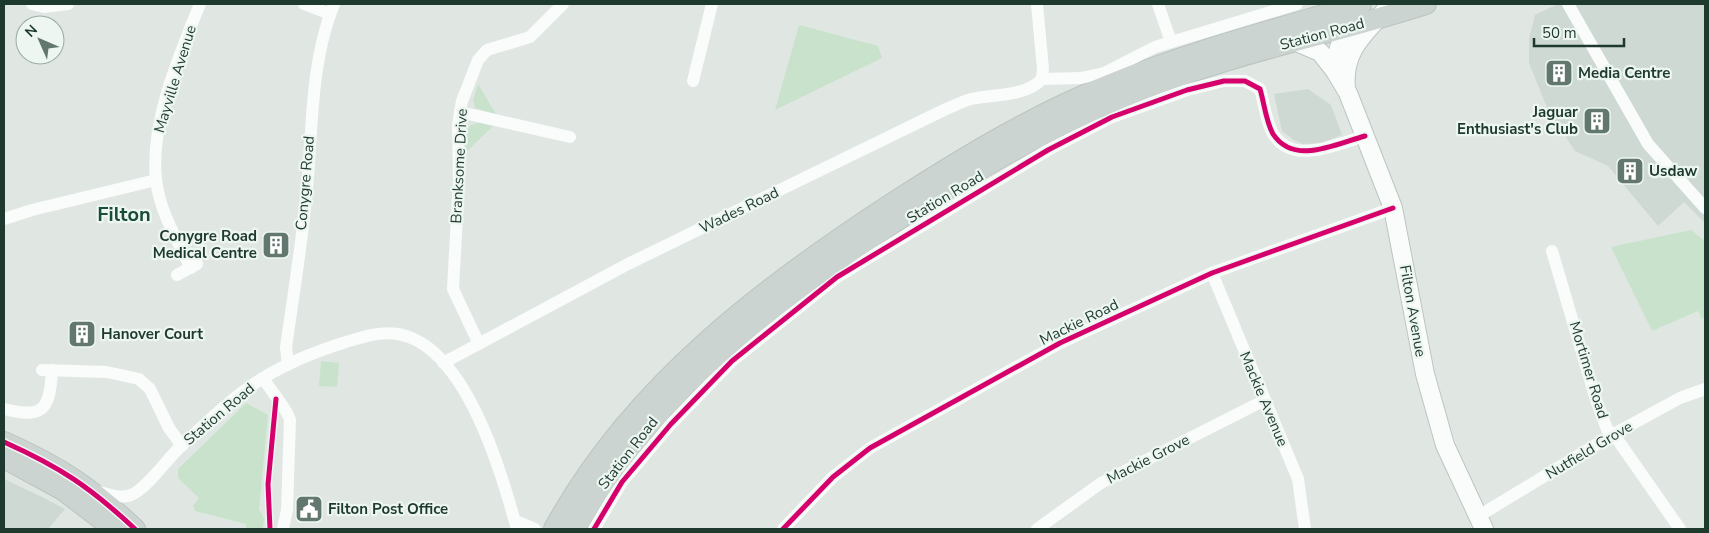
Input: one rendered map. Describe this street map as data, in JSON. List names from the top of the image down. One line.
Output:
{"streets":{"main road":["Station Road"],"street":["Mayville Avenue","Branksome Drive","Conygre Road","Wades Road","Filton Avenue","Mackie Road","Mortimer Road","Mackie Avenue","Nutfield Grove","Mackie Grove"]},"crossings":[["Station Road","Conygre Road"],["Station Road","Wades Road"],["Station Road","Filton Avenue"],["Branksome Drive","Wades Road"],["Filton Avenue","Mackie Road"],["Filton Avenue","Nutfield Grove"],["Mackie Road","Mackie Avenue"],["Mortimer Road","Nutfield Grove"],["Mackie Avenue","Mackie Grove"]],"districts":["Filton"],"places":{"building":["Media Centre","Jaguar Enthusiast's Club","Usdaw","Conygre Road Medical Centre","Hanover Court"],"public building":["Filton Post Office"]},"scale_bar":"50 m","north":"top left"}
